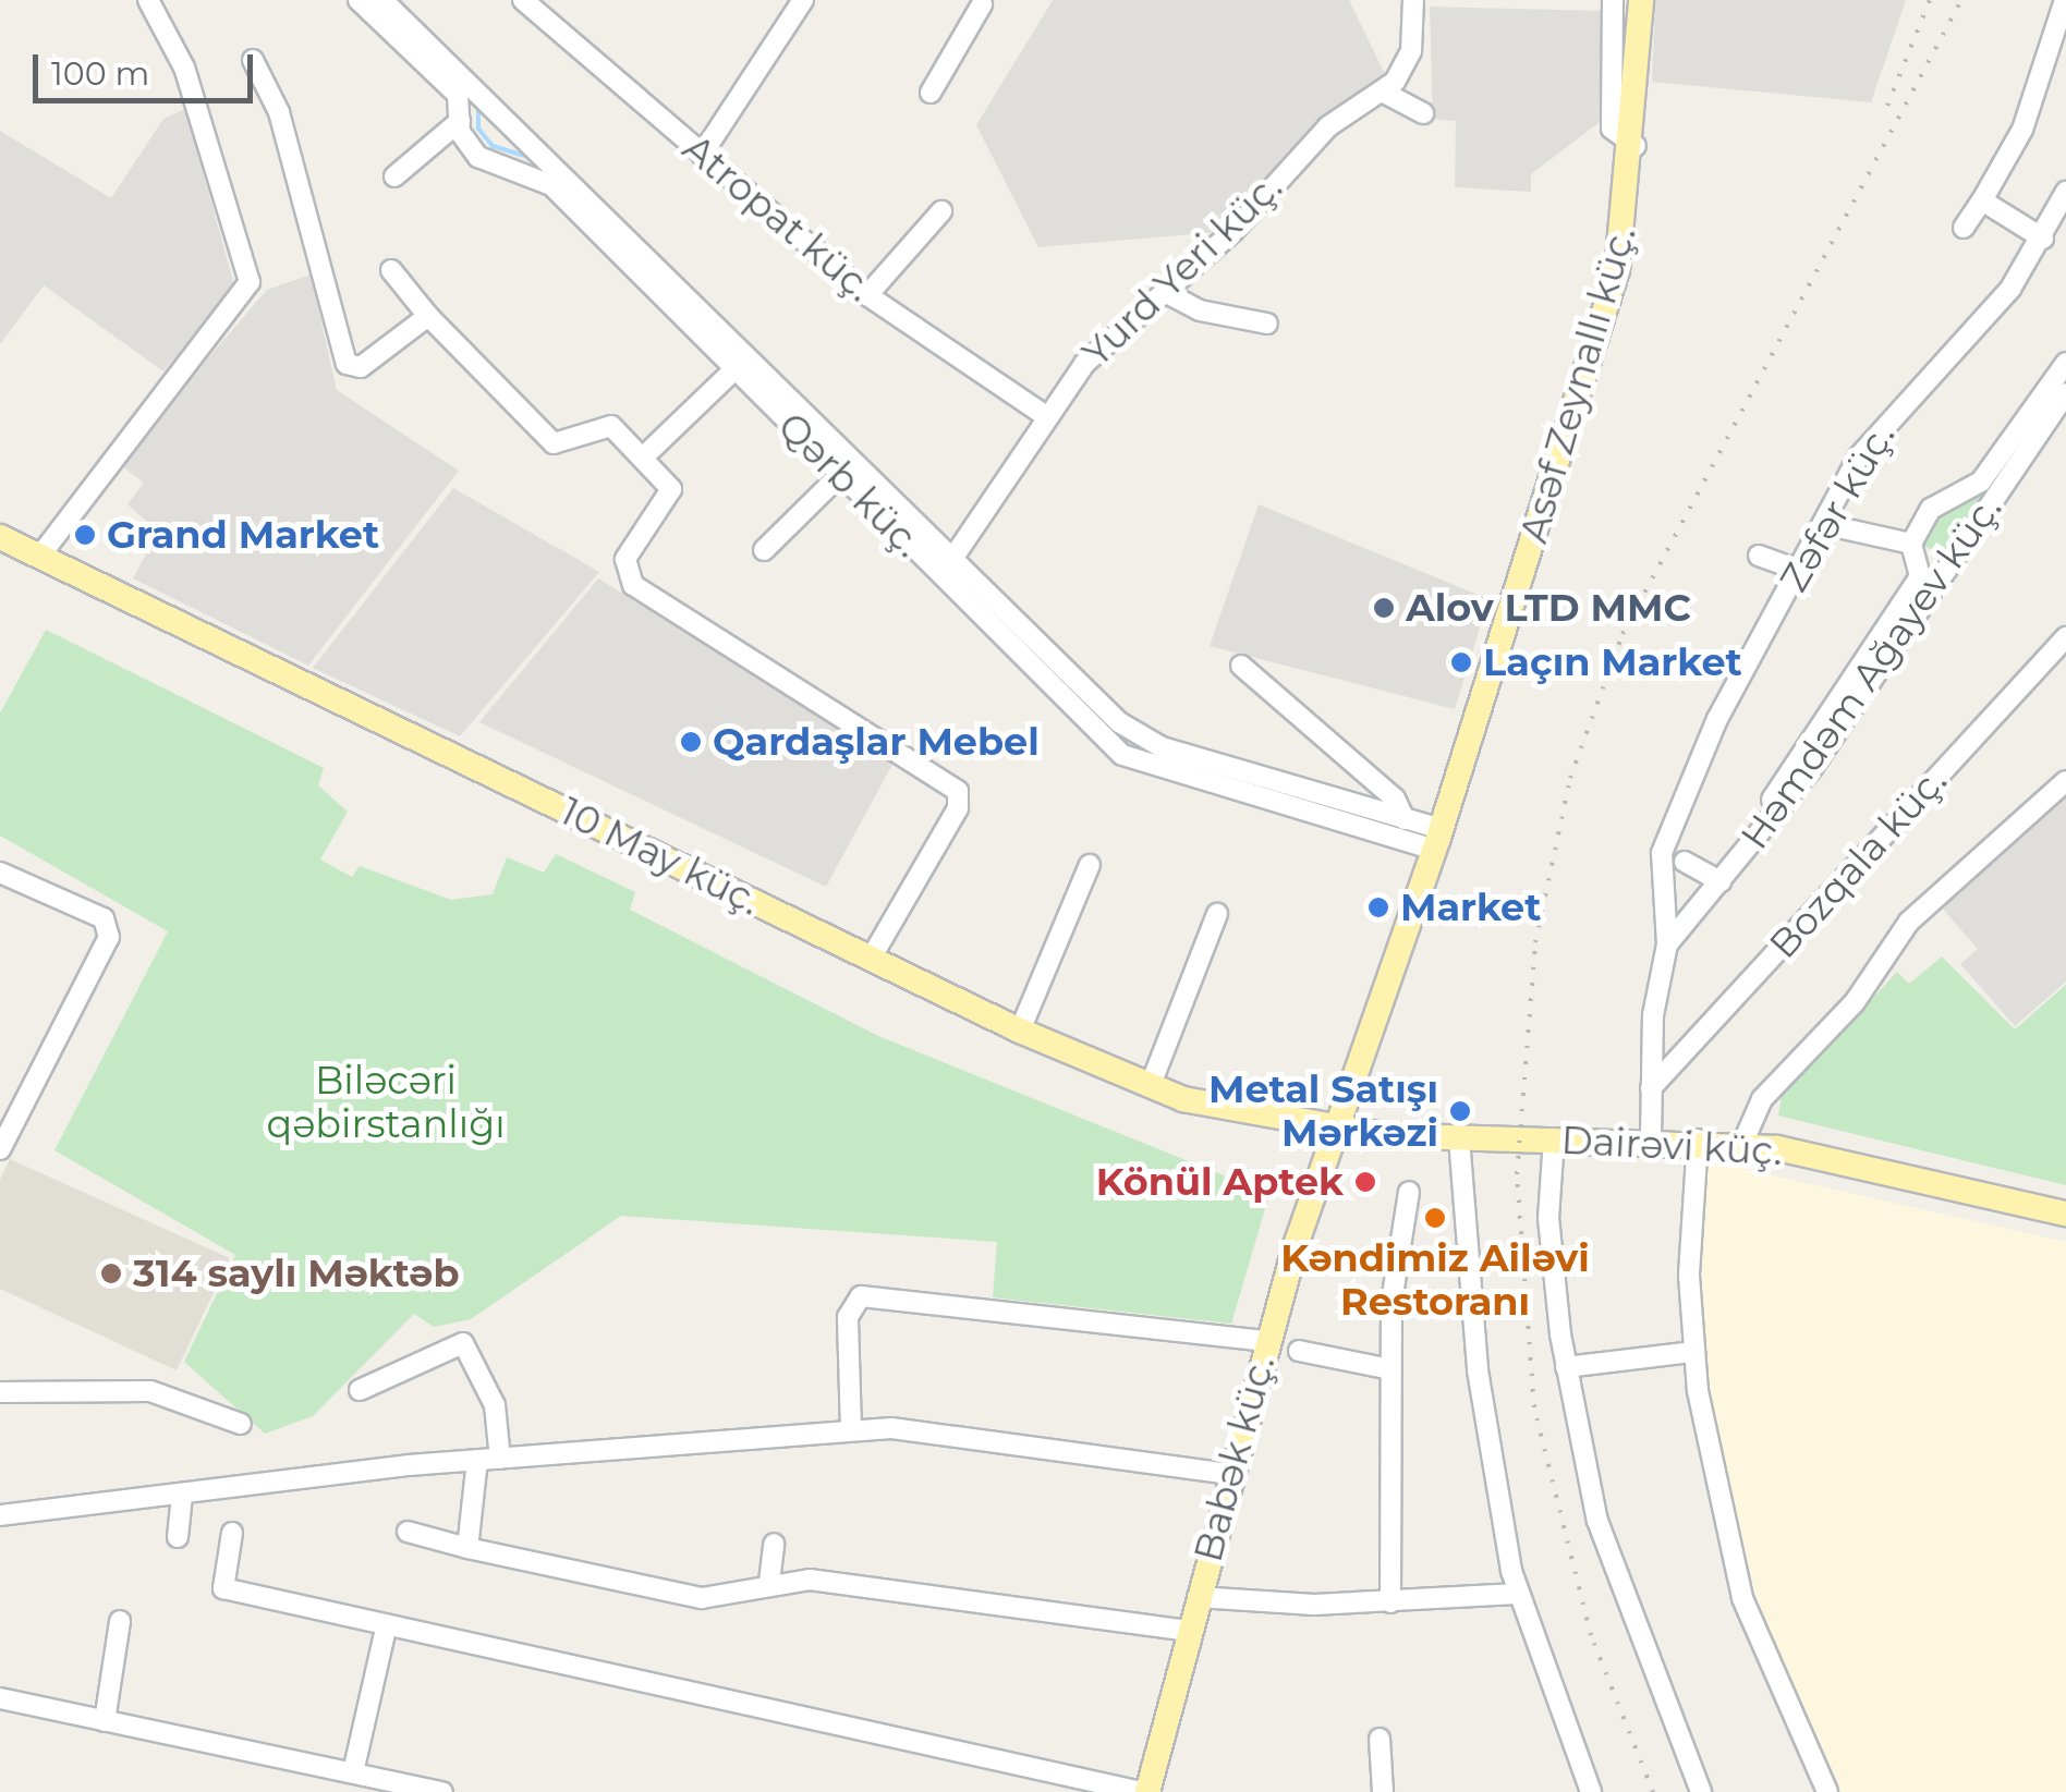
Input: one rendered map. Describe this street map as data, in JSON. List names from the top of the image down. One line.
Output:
{"streets":{"main road":["Asəf Zeynallı küç.","10 May küç.","Dairəvi küç.","Babək küç."],"street":["Atropat küç.","Yurd Yeri küç.","Qərb küç.","Zəfər küç.","Həmdəm Ağayev küç.","Bozqala küç."]},"crossings":[["Atropat küç.","Yurd Yeri küç."],["Yurd Yeri küç.","Qərb küç."],["Asəf Zeynallı küç.","Qərb küç."],["Asəf Zeynallı küç.","10 May küç."],["Asəf Zeynallı küç.","Dairəvi küç."],["Asəf Zeynallı küç.","Babək küç."],["Zəfər küç.","Həmdəm Ağayev küç."],["10 May küç.","Dairəvi küç."],["10 May küç.","Babək küç."],["Dairəvi küç.","Babək küç."]],"parks":["Biləcəri qəbirstanlığı"],"places":["Grand Market","Alov LTD MMC","Laçın Market","Qardaşlar Mebel","Market","Metal Satışı Mərkəzi","Könül Aptek","Kəndimiz Ailəvi Restoranı","314 saylı Məktəb"],"scale_bar":"100 m"}
